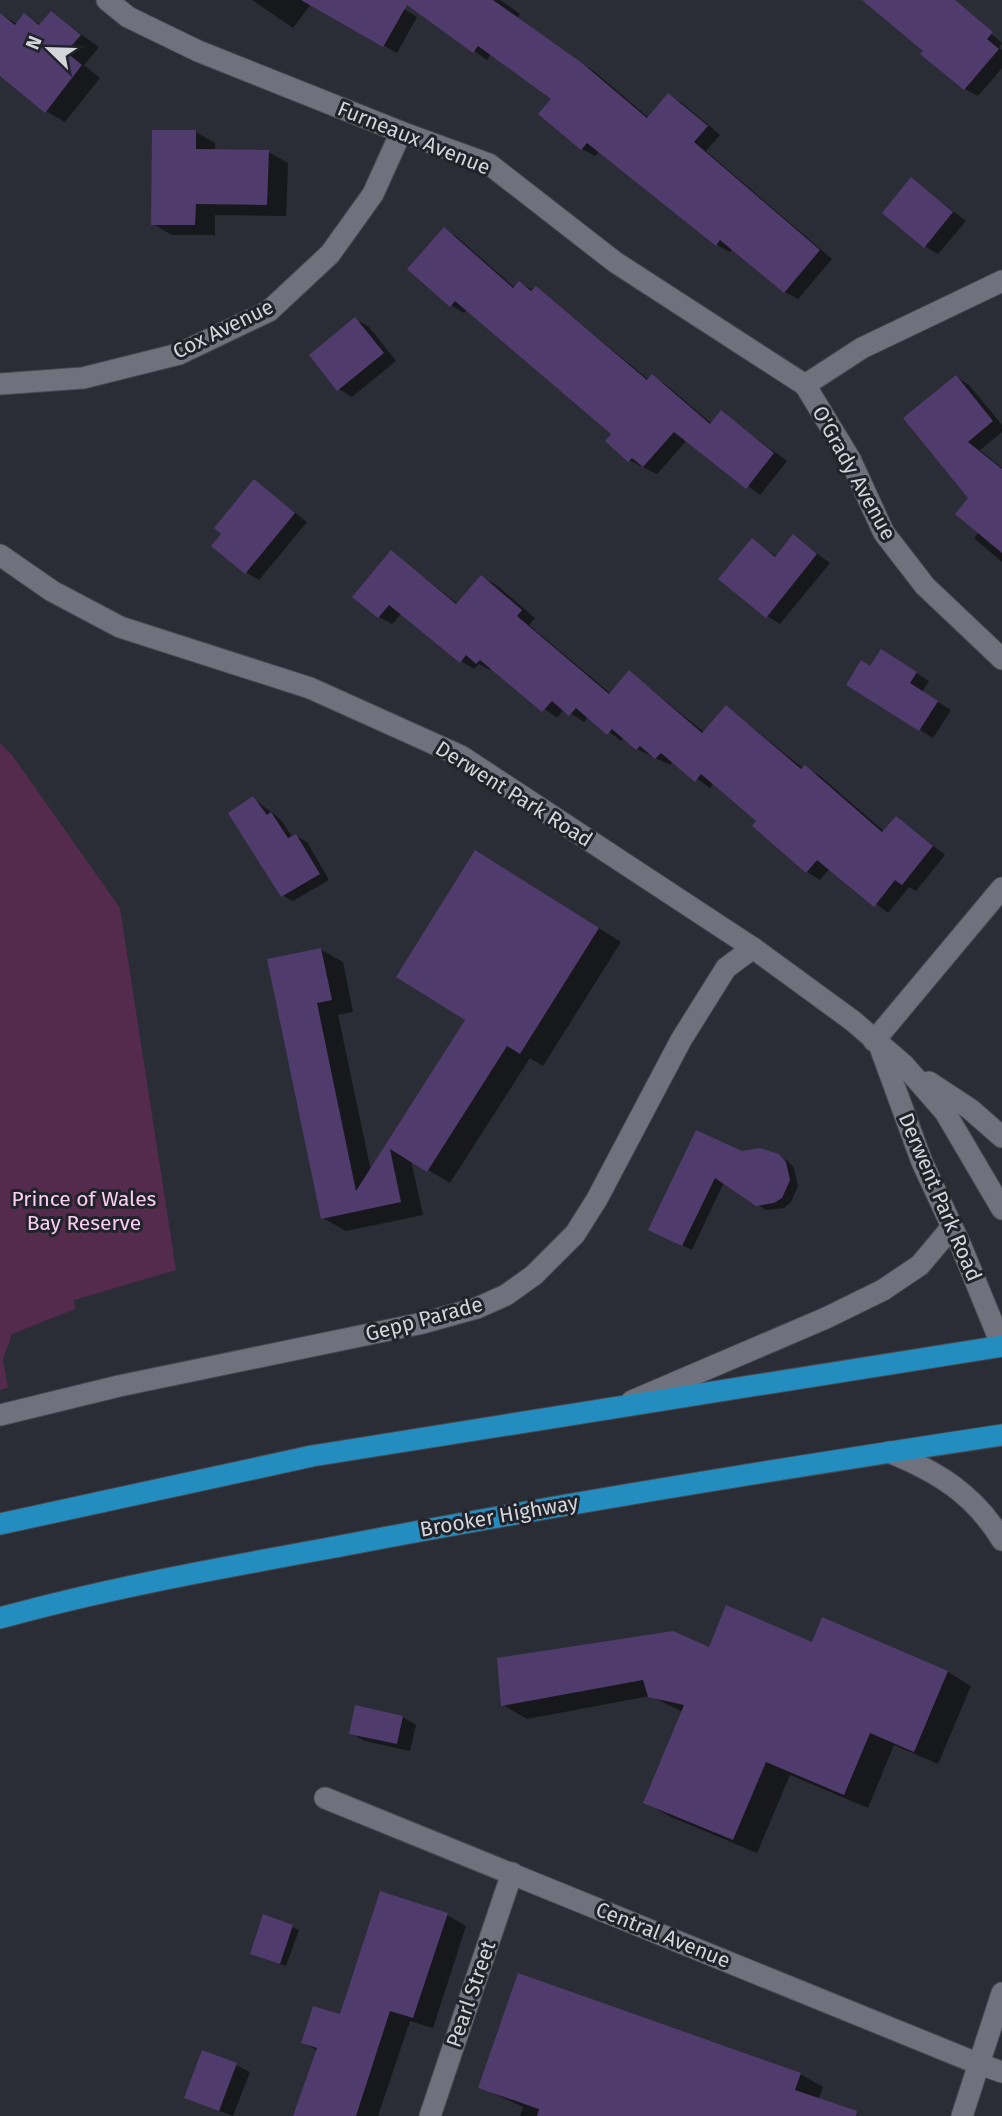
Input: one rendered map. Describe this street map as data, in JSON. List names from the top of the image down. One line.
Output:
{"streets":{"highway":["Brooker Highway"],"street":["Furneaux Avenue","Cox Avenue","O'Grady Avenue","Derwent Park Road","Gepp Parade","Central Avenue","Pearl Street"]},"crossings":[["Furneaux Avenue","Cox Avenue"],["Furneaux Avenue","O'Grady Avenue"],["Derwent Park Road","Gepp Parade"],["Central Avenue","Pearl Street"]],"parks":["Prince of Wales Bay Reserve"],"north":"top left"}
